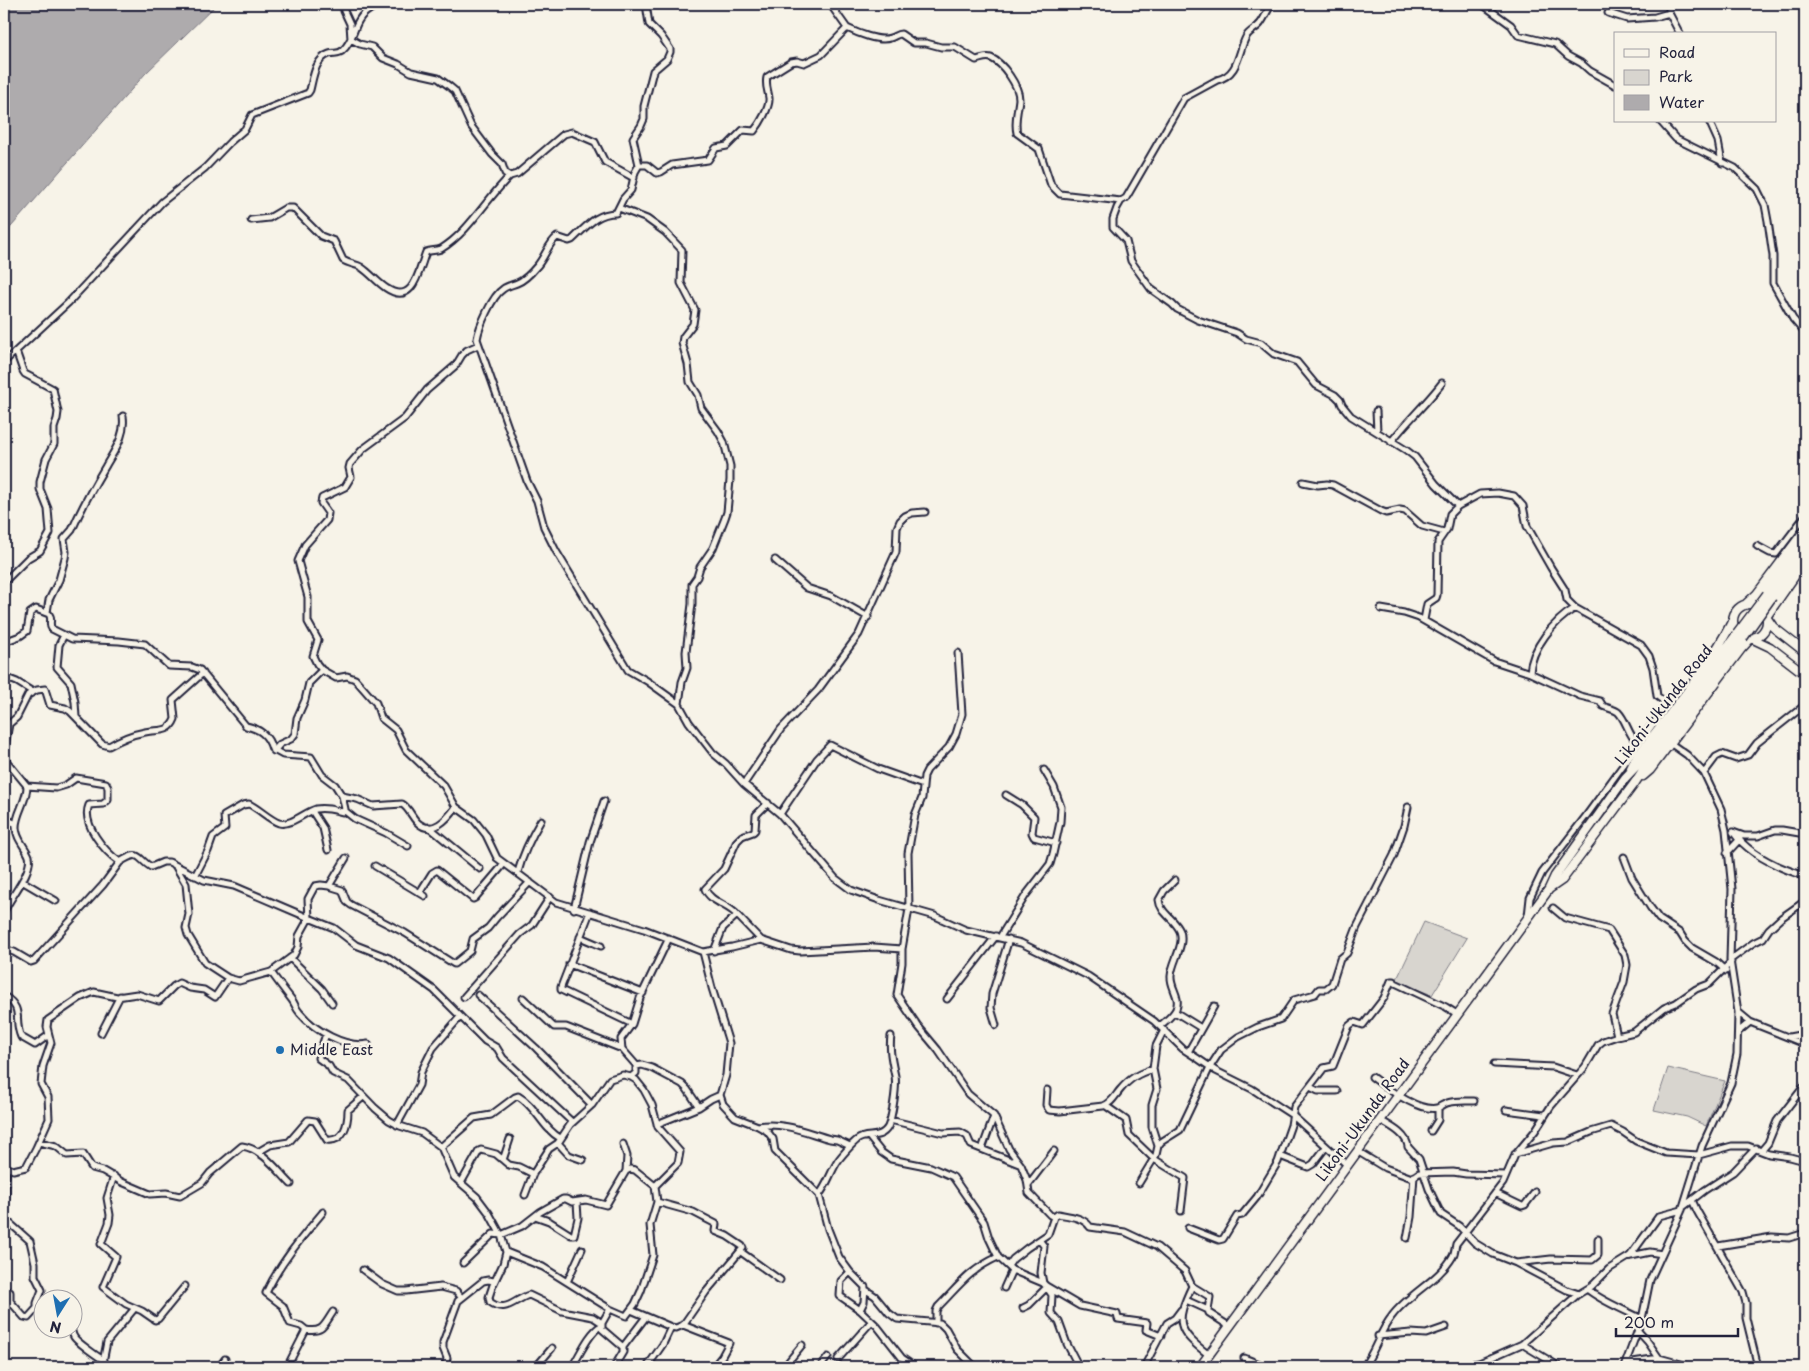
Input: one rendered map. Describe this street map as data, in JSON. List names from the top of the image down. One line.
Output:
{"streets":{"highway":["Likoni-Ukunda Road"]},"places":["Middle East"],"legend":["Road","Park","Water"],"scale_bar":"200 m","north":"bottom"}
